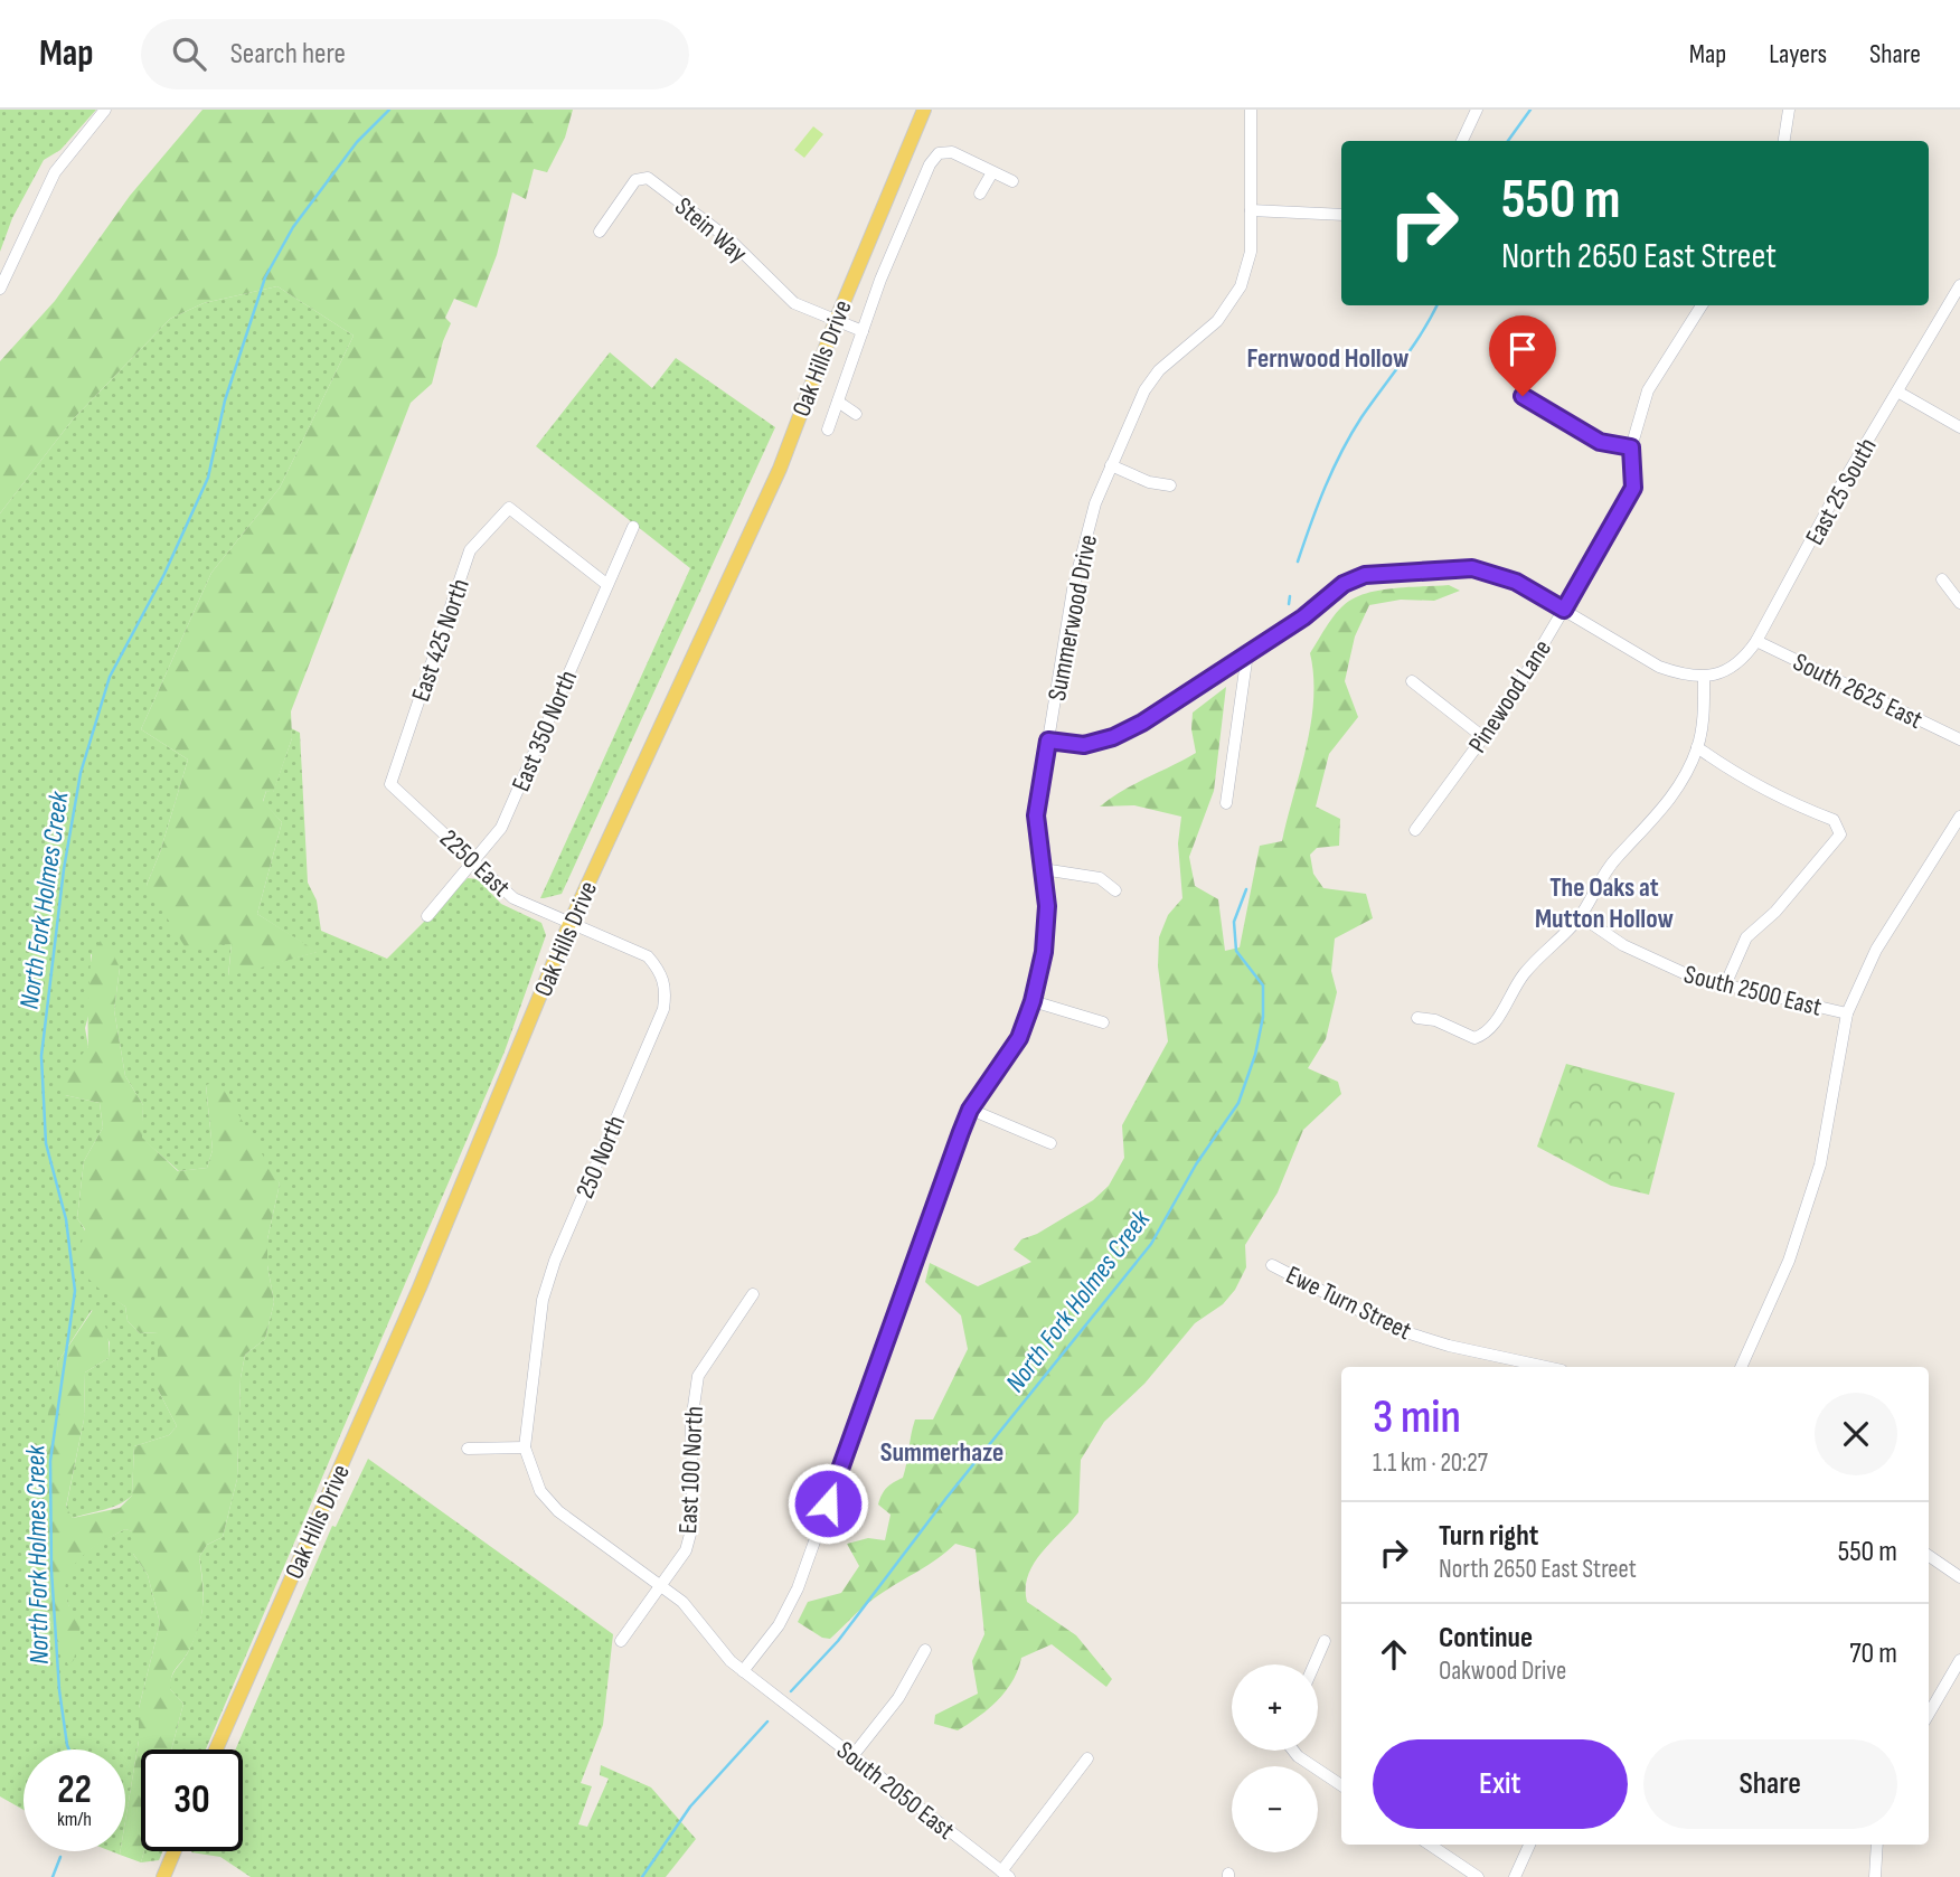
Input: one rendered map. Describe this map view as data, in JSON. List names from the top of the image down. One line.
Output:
{"streets":{"main road":["Oak Hills Drive"],"street":["Stein Way","East 25 South","Summerwood Drive","East 425 North","South 2625 East","Pinewood Lane","East 350 North","2250 East","South 2500 East","250 North","Ewe Turn Street","East 100 North","South 2050 East"]},"crossings":[["Stein Way","Oak Hills Drive"],["Oak Hills Drive","2250 East"],["Oak Hills Drive","250 North"],["East 25 South","South 2625 East"],["Summerwood Drive","South 2050 East"],["East 425 North","East 350 North"],["East 425 North","2250 East"],["East 350 North","2250 East"],["2250 East","250 North"],["250 North","South 2050 East"],["East 100 North","South 2050 East"]],"districts":["Fernwood Hollow","The Oaks at Mutton Hollow","Summerhaze"],"water":["North Fork Holmes Creek"],"page":{"header":"Map","search":"Search here","nav":["Map","Layers","Share"],"turn":["550 m","North 2650 East Street"],"heading":["3 min","1.1 km · 20:27"],"list":[{"name":"Turn right","note":"North 2650 East Street","value":"550 m"},{"name":"Continue","note":"Oakwood Drive","value":"70 m"}],"map_buttons":["+","−"],"buttons":["Exit","Share"],"speed":"22 km/h","limit":"30"}}
